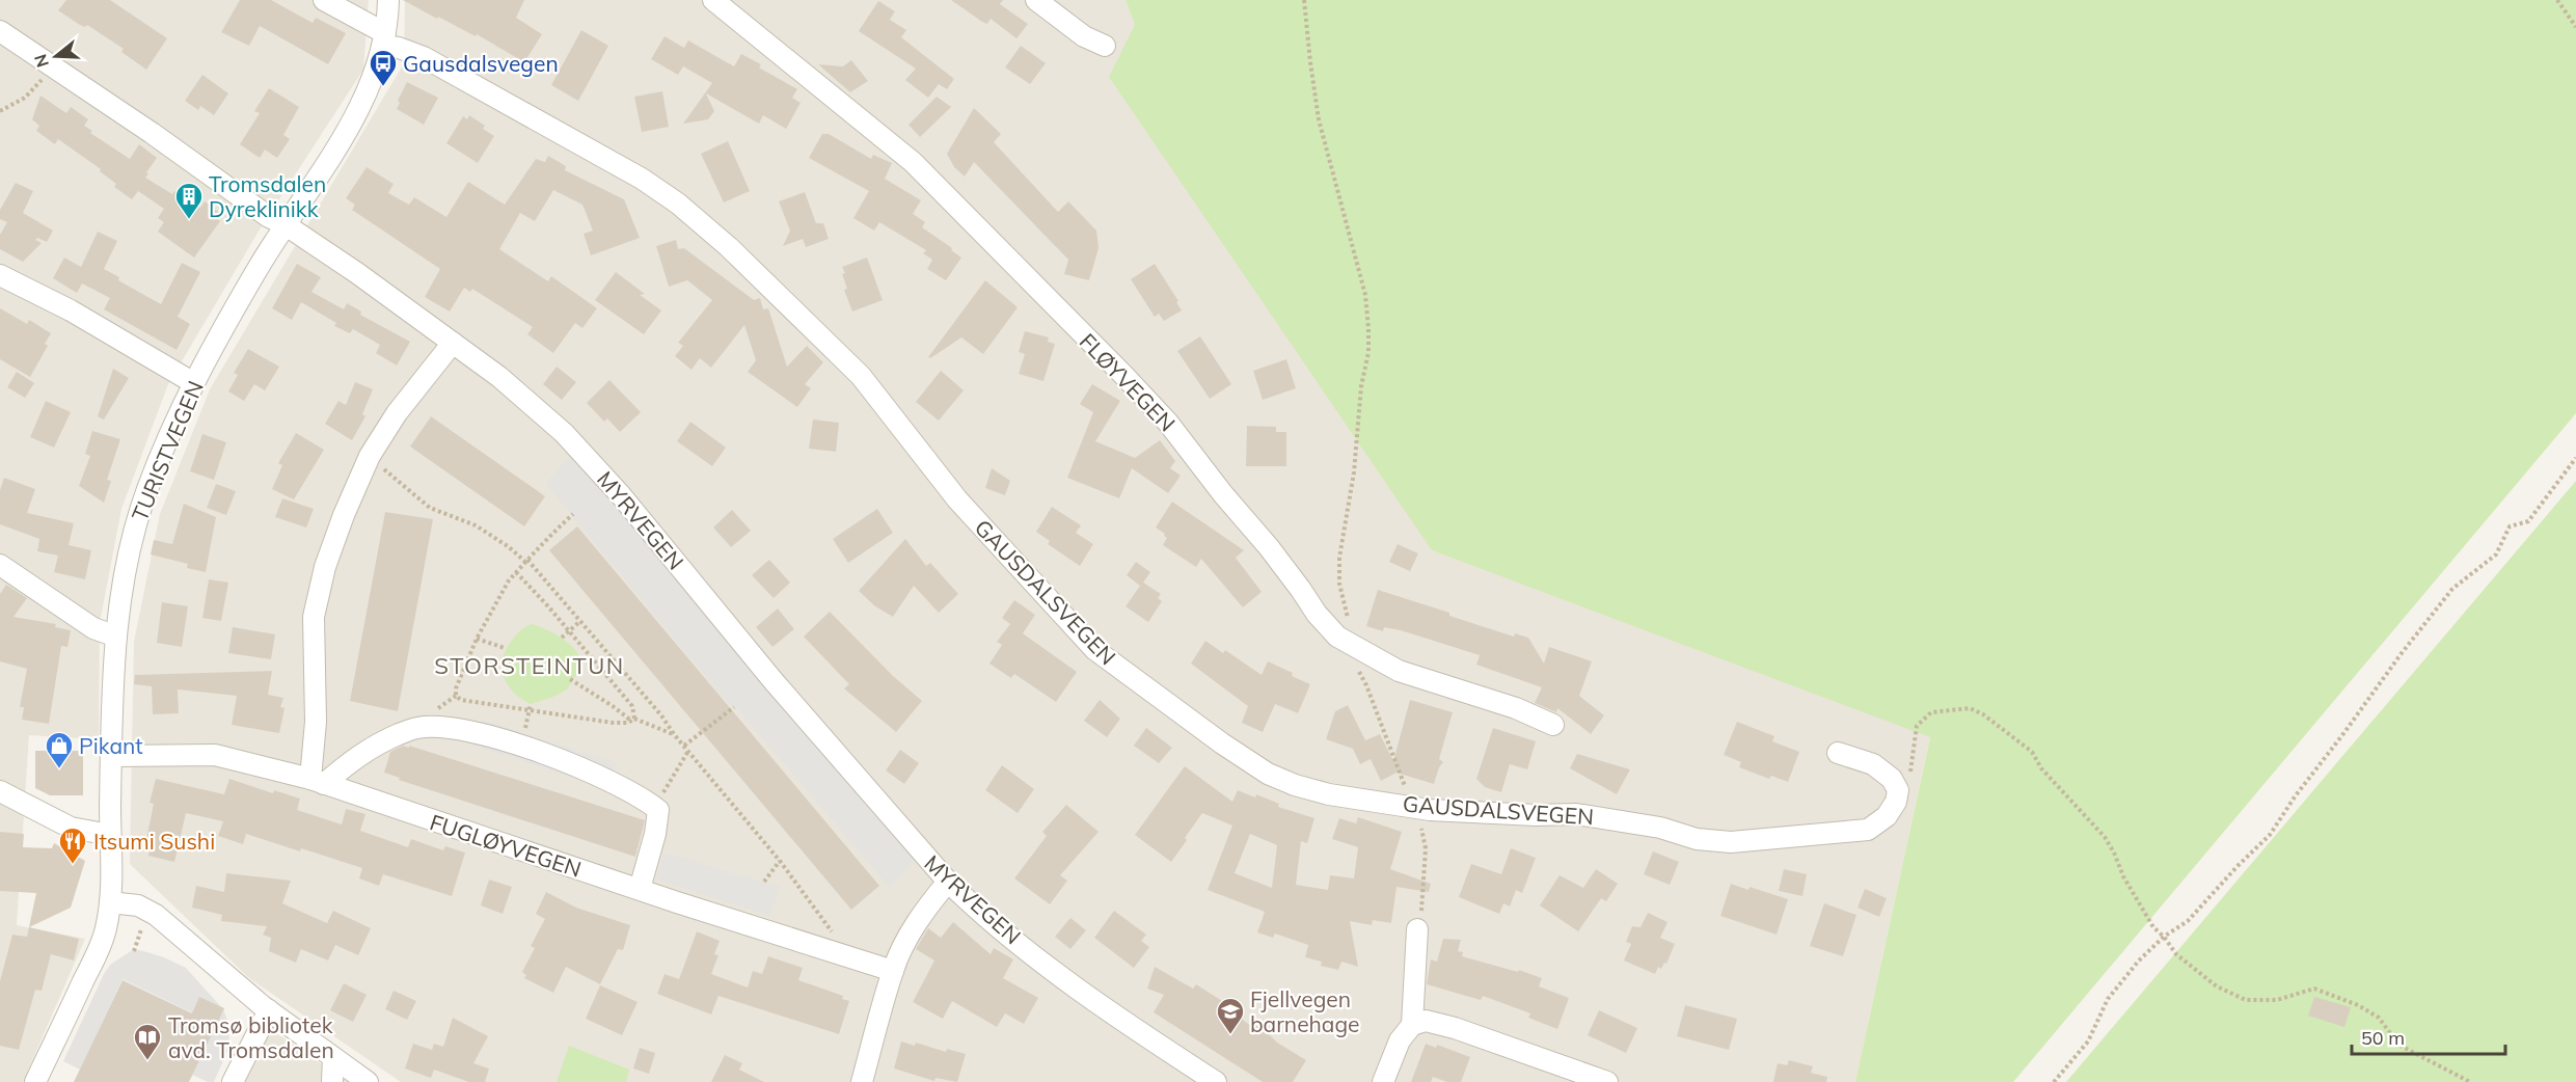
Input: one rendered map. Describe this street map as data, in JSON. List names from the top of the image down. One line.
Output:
{"streets":{"street":["FLØYVEGEN","TURISTVEGEN","MYRVEGEN","GAUSDALSVEGEN","FUGLØYVEGEN"]},"crossings":[["TURISTVEGEN","MYRVEGEN"],["TURISTVEGEN","GAUSDALSVEGEN"],["TURISTVEGEN","FUGLØYVEGEN"]],"districts":["STORSTEINTUN"],"places":{"bus stop":["Gausdalsvegen"],"building":["Tromsdalen Dyreklinikk"],"shop":["Pikant"],"restaurant":["Itsumi Sushi"],"school or university":["Fjellvegen barnehage"],"library":["Tromsø bibliotek avd. Tromsdalen"]},"scale_bar":"50 m","north":"left"}
